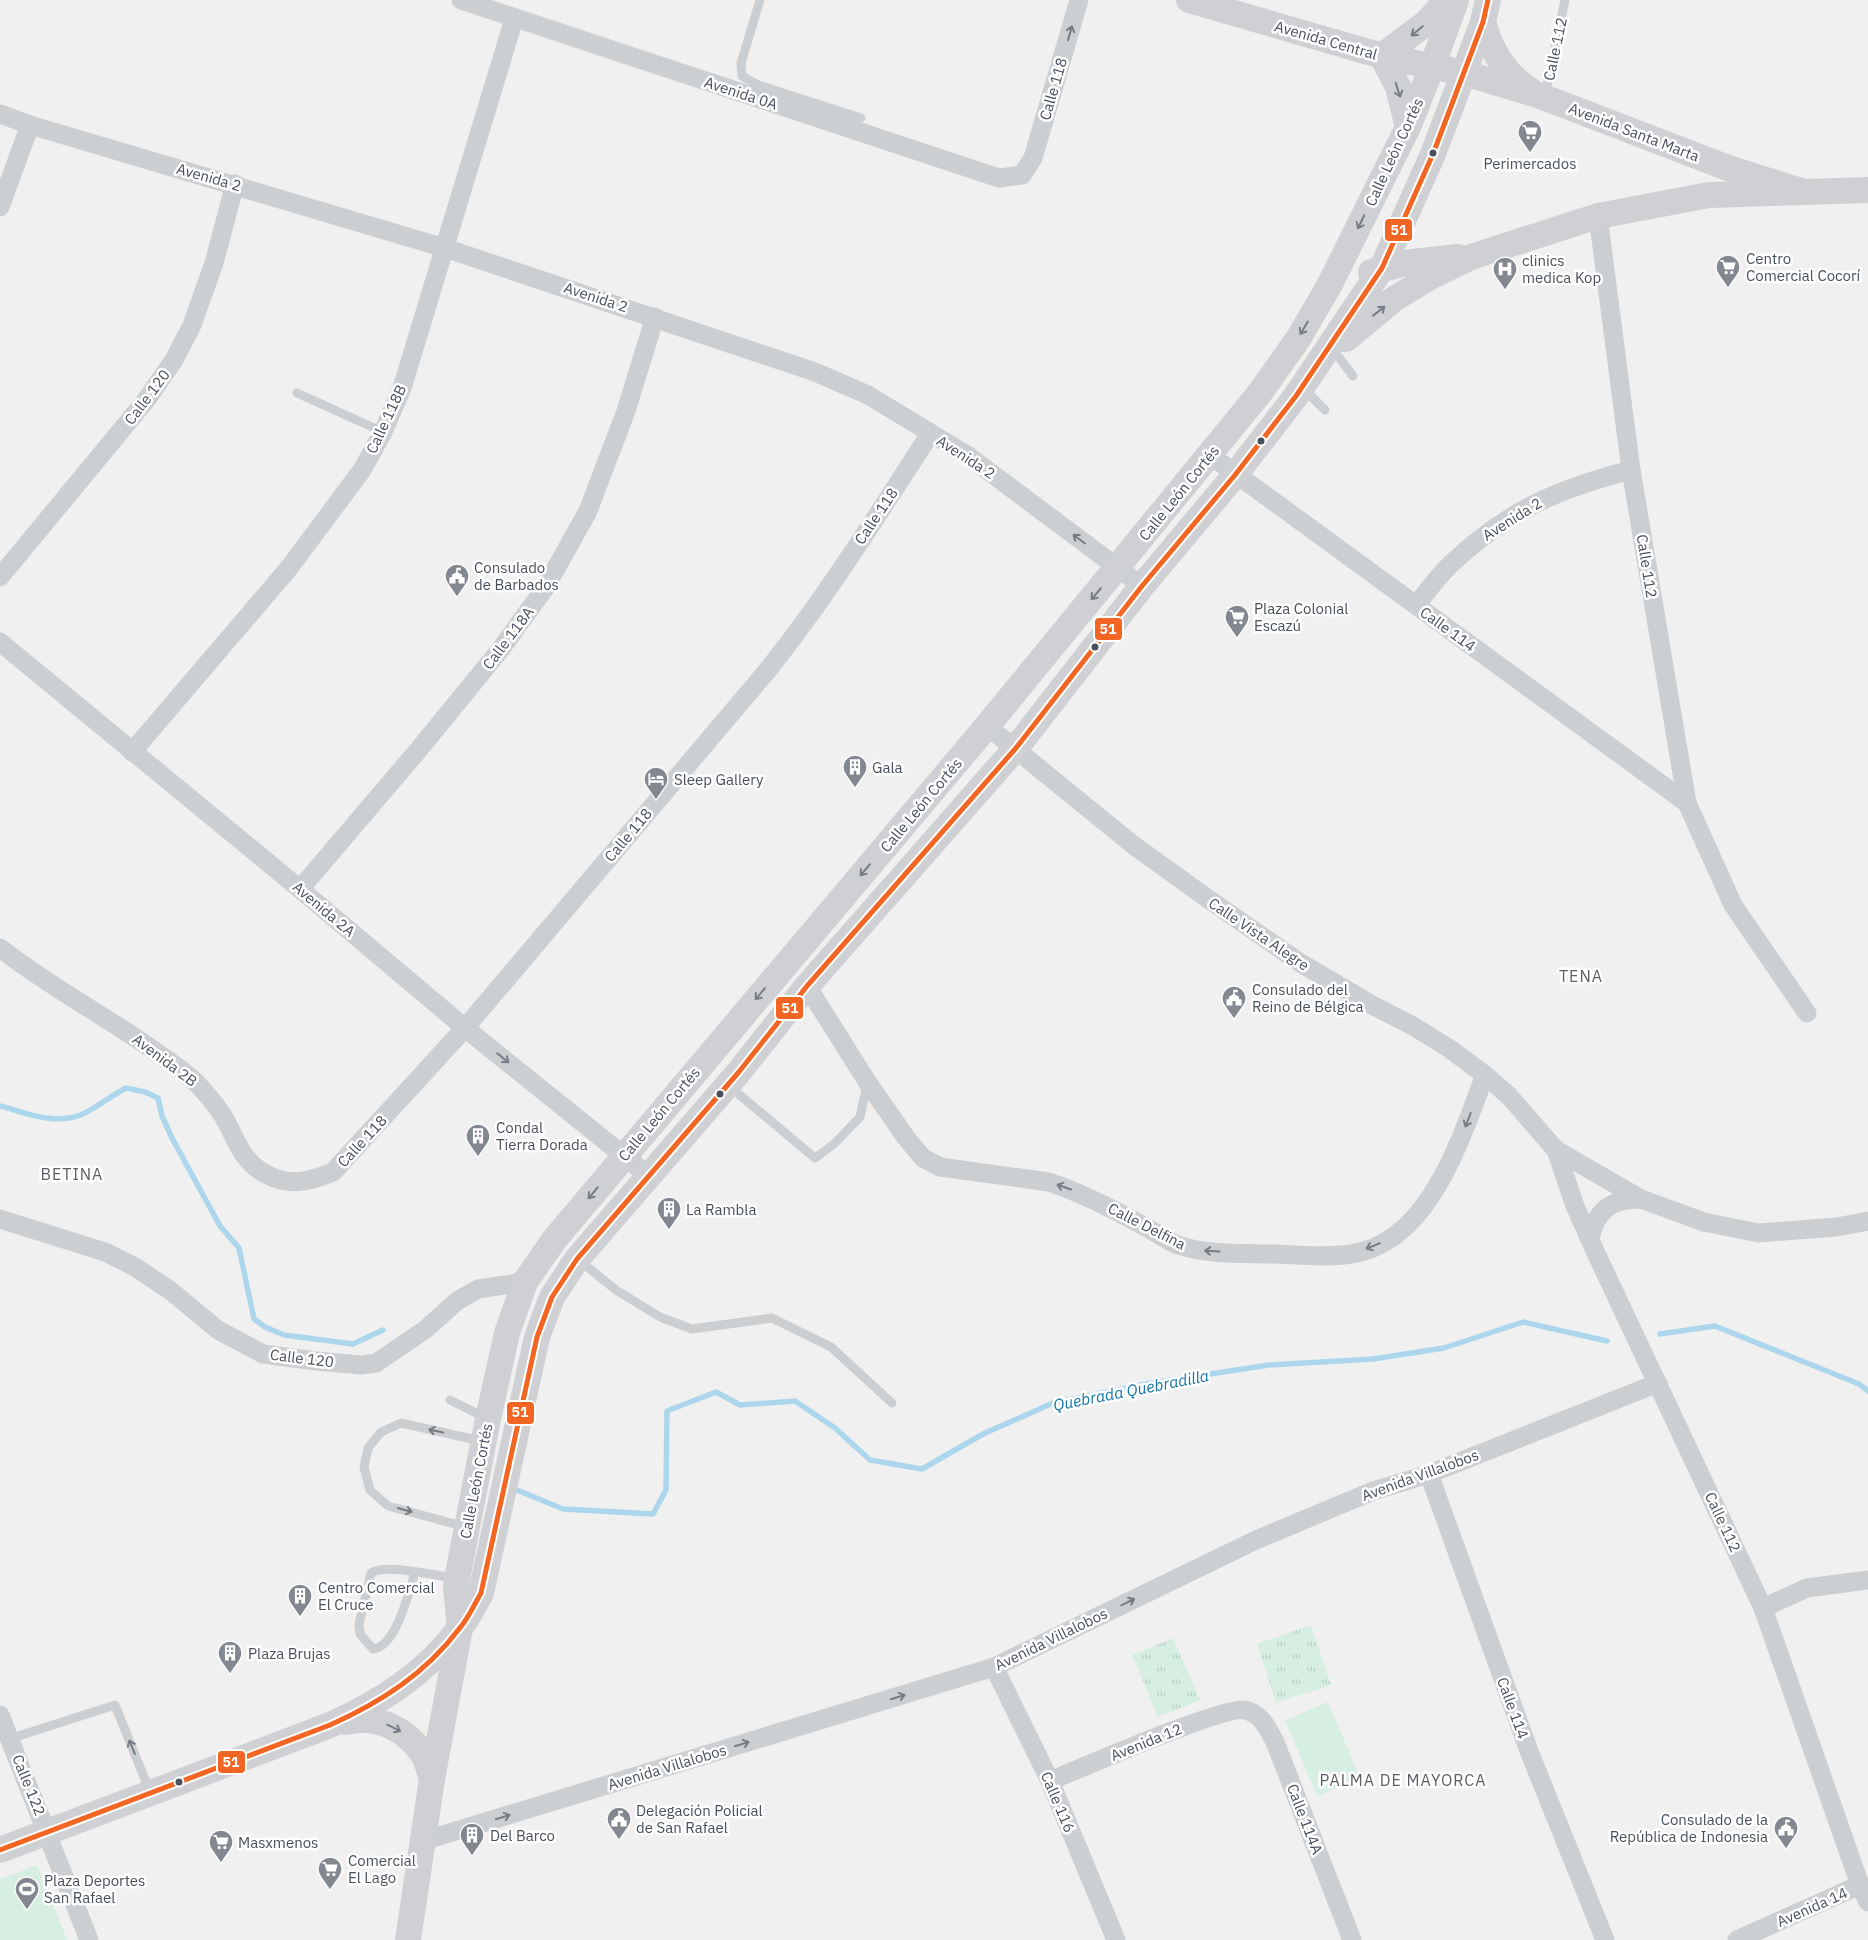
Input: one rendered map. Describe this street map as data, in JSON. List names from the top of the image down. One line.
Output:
{"streets":{"main road":["Avenida Central","Avenida Santa Marta","Calle León Cortés"],"street":["Calle 112","Calle 118","Avenida 0A","Avenida 2","Calle 120","Calle 118B","Calle 114","Calle 118A","Avenida 2A","Calle Vista Alegre","Avenida 2B","Calle Delfina","Avenida Villalobos","Avenida 12","Calle 122","Calle 116","Calle 114A","Avenida 14"]},"crossings":[["Avenida Central","Avenida Santa Marta"],["Avenida Central","Calle León Cortés"],["Calle 112","Avenida Santa Marta"],["Calle 112","Avenida 2"],["Calle 112","Calle 114"],["Calle 112","Calle Vista Alegre"],["Calle 112","Avenida Villalobos"],["Calle 112","Avenida 14"],["Calle 118","Avenida 0A"],["Calle 118","Avenida 2"],["Calle 118","Avenida 2A"],["Calle 118","Avenida 2B"],["Avenida 0A","Calle 118B"],["Avenida Santa Marta","Calle León Cortés"],["Calle León Cortés","Avenida 2"],["Calle León Cortés","Calle 120"],["Calle León Cortés","Calle 114"],["Calle León Cortés","Avenida 2A"],["Calle León Cortés","Calle Vista Alegre"],["Calle León Cortés","Calle Delfina"],["Calle León Cortés","Avenida Villalobos"],["Avenida 2","Calle 120"],["Avenida 2","Calle 118B"],["Avenida 2","Calle 114"],["Avenida 2","Calle 118A"],["Calle 118B","Avenida 2A"],["Calle 114","Avenida Villalobos"],["Calle 118A","Avenida 2A"],["Calle Vista Alegre","Calle Delfina"],["Avenida Villalobos","Calle 116"],["Avenida 12","Calle 116"],["Avenida 12","Calle 114A"]],"one_way":["Avenida Villalobos"],"districts":["TENA","BETINA","PALMA DE MAYORCA"],"water":["Quebrada Quebradilla"],"places":{"supermarket":["Perimercados","Centro Comercial Cocorí","Plaza Colonial Escazú","Masxmenos","Comercial El Lago"],"hospital":["clinics medica Kop"],"public building":["Consulado de Barbados","Consulado del Reino de Bélgica","Delegación Policial de San Rafael","Consulado de la República de Indonesia"],"building":["Gala","Condal Tierra Dorada","La Rambla","Centro Comercial El Cruce","Plaza Brujas","Del Barco"],"hotel":["Sleep Gallery"],"sports":["Plaza Deportes San Rafael"]},"lines":["transit line 51"]}
